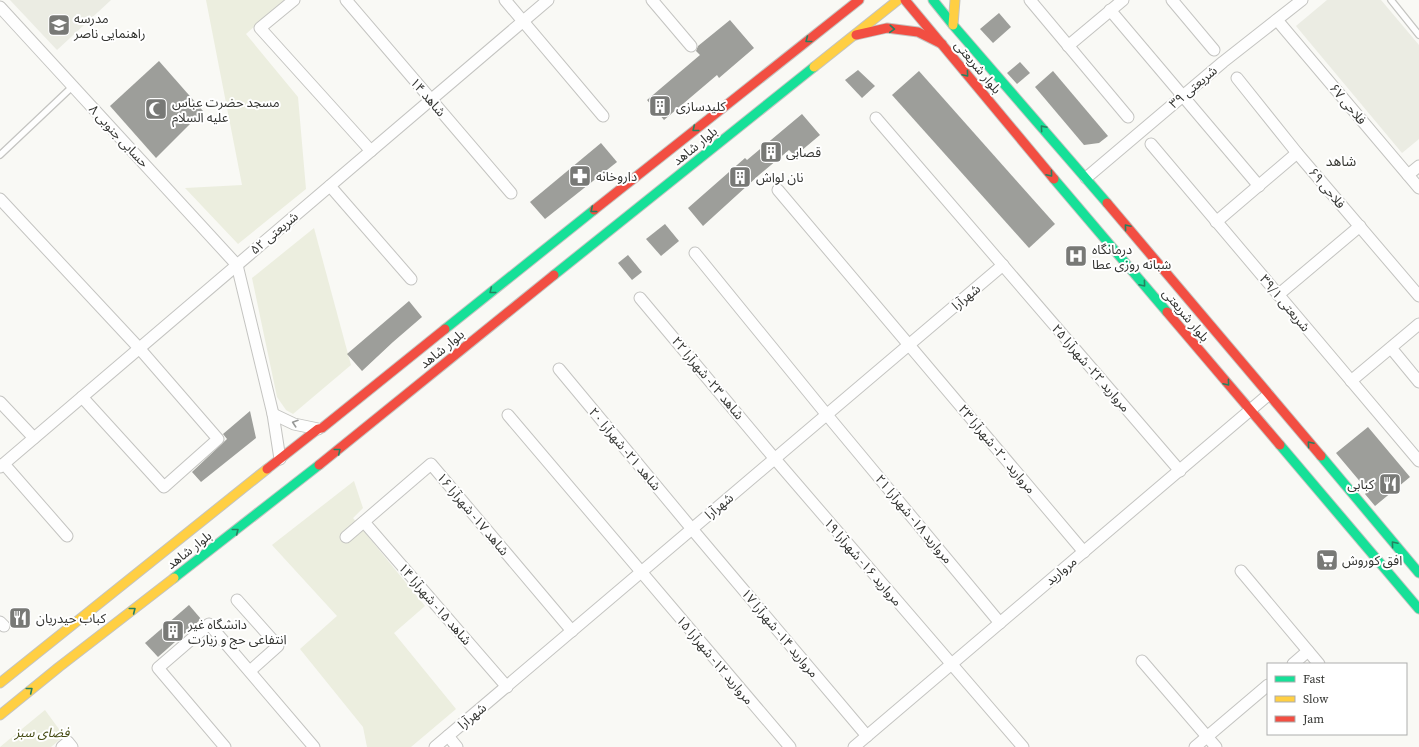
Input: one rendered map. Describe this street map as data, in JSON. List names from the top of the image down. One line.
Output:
{"streets":{"main road":["بلوار شریعتی","بلوار شاهد"],"street":["شریعتی ۳۹","شاهد ۱۴","فلاحی ۶۷","حسابی جنوبی ۸","فلاحی ۶۹","شریعتی ۵۲","شهرآرا","شریعتی ۳۹/۱","مروارید ۲۲- شهرآرا ۲۵","شاهد ۲۳- شهرآرا ۲۲","شاهد ۲۱- شهرآرا ۲۰","مروارید ۲۰- شهرآرا ۲۳","شاهد ۱۷- شهرآرا ۱۶","مروارید ۱۸- شهرآرا ۲۱","مروارید ۱۶- شهرآرا ۱۹","مروارید","شاهد ۱۵- شهرآرا ۱۴","مروارید ۱۴- شهرآرا ۱۷","مروارید ۱۲- شهرآرا ۱۵"]},"crossings":[["بلوار شریعتی","شریعتی ۳۹"],["بلوار شریعتی","مروارید"],["شریعتی ۳۹","فلاحی ۶۷"],["شاهد ۱۴","شریعتی ۵۲"],["حسابی جنوبی ۸","شریعتی ۵۲"],["شهرآرا","مروارید ۲۲- شهرآرا ۲۵"],["شهرآرا","شاهد ۲۳- شهرآرا ۲۲"],["شهرآرا","شاهد ۲۱- شهرآرا ۲۰"],["شهرآرا","مروارید ۲۰- شهرآرا ۲۳"],["شهرآرا","شاهد ۱۷- شهرآرا ۱۶"],["شهرآرا","مروارید ۱۸- شهرآرا ۲۱"],["شهرآرا","مروارید ۱۶- شهرآرا ۱۹"],["شهرآرا","شاهد ۱۵- شهرآرا ۱۴"],["شهرآرا","مروارید ۱۴- شهرآرا ۱۷"],["شهرآرا","مروارید ۱۲- شهرآرا ۱۵"],["مروارید ۲۲- شهرآرا ۲۵","مروارید"],["شاهد ۲۳- شهرآرا ۲۲","مروارید ۱۶- شهرآرا ۱۹"],["شاهد ۲۱- شهرآرا ۲۰","مروارید ۱۴- شهرآرا ۱۷"],["مروارید ۲۰- شهرآرا ۲۳","مروارید"],["شاهد ۱۷- شهرآرا ۱۶","شاهد ۱۵- شهرآرا ۱۴"],["مروارید ۱۸- شهرآرا ۲۱","مروارید"],["مروارید ۱۶- شهرآرا ۱۹","مروارید"],["مروارید","مروارید ۱۴- شهرآرا ۱۷"]],"districts":["شاهد"],"parks":["فضای سبز"],"places":{"school or university":["مدرسه راهنمایی ناصر"],"building":["کلیدسازی","قصابی","نان لواش","دانشگاه غیر انتفاعی حج و زیارت"],"mosque":["مسجد حضرت عباس علیه السلام"],"pharmacy":["داروخانه"],"hospital":["درمانگاه شبانه روزی عطا"],"restaurant":["کبابی","کباب حیدریان"],"supermarket":["افق کوروش"]},"legend":["Fast","Slow","Jam"]}
